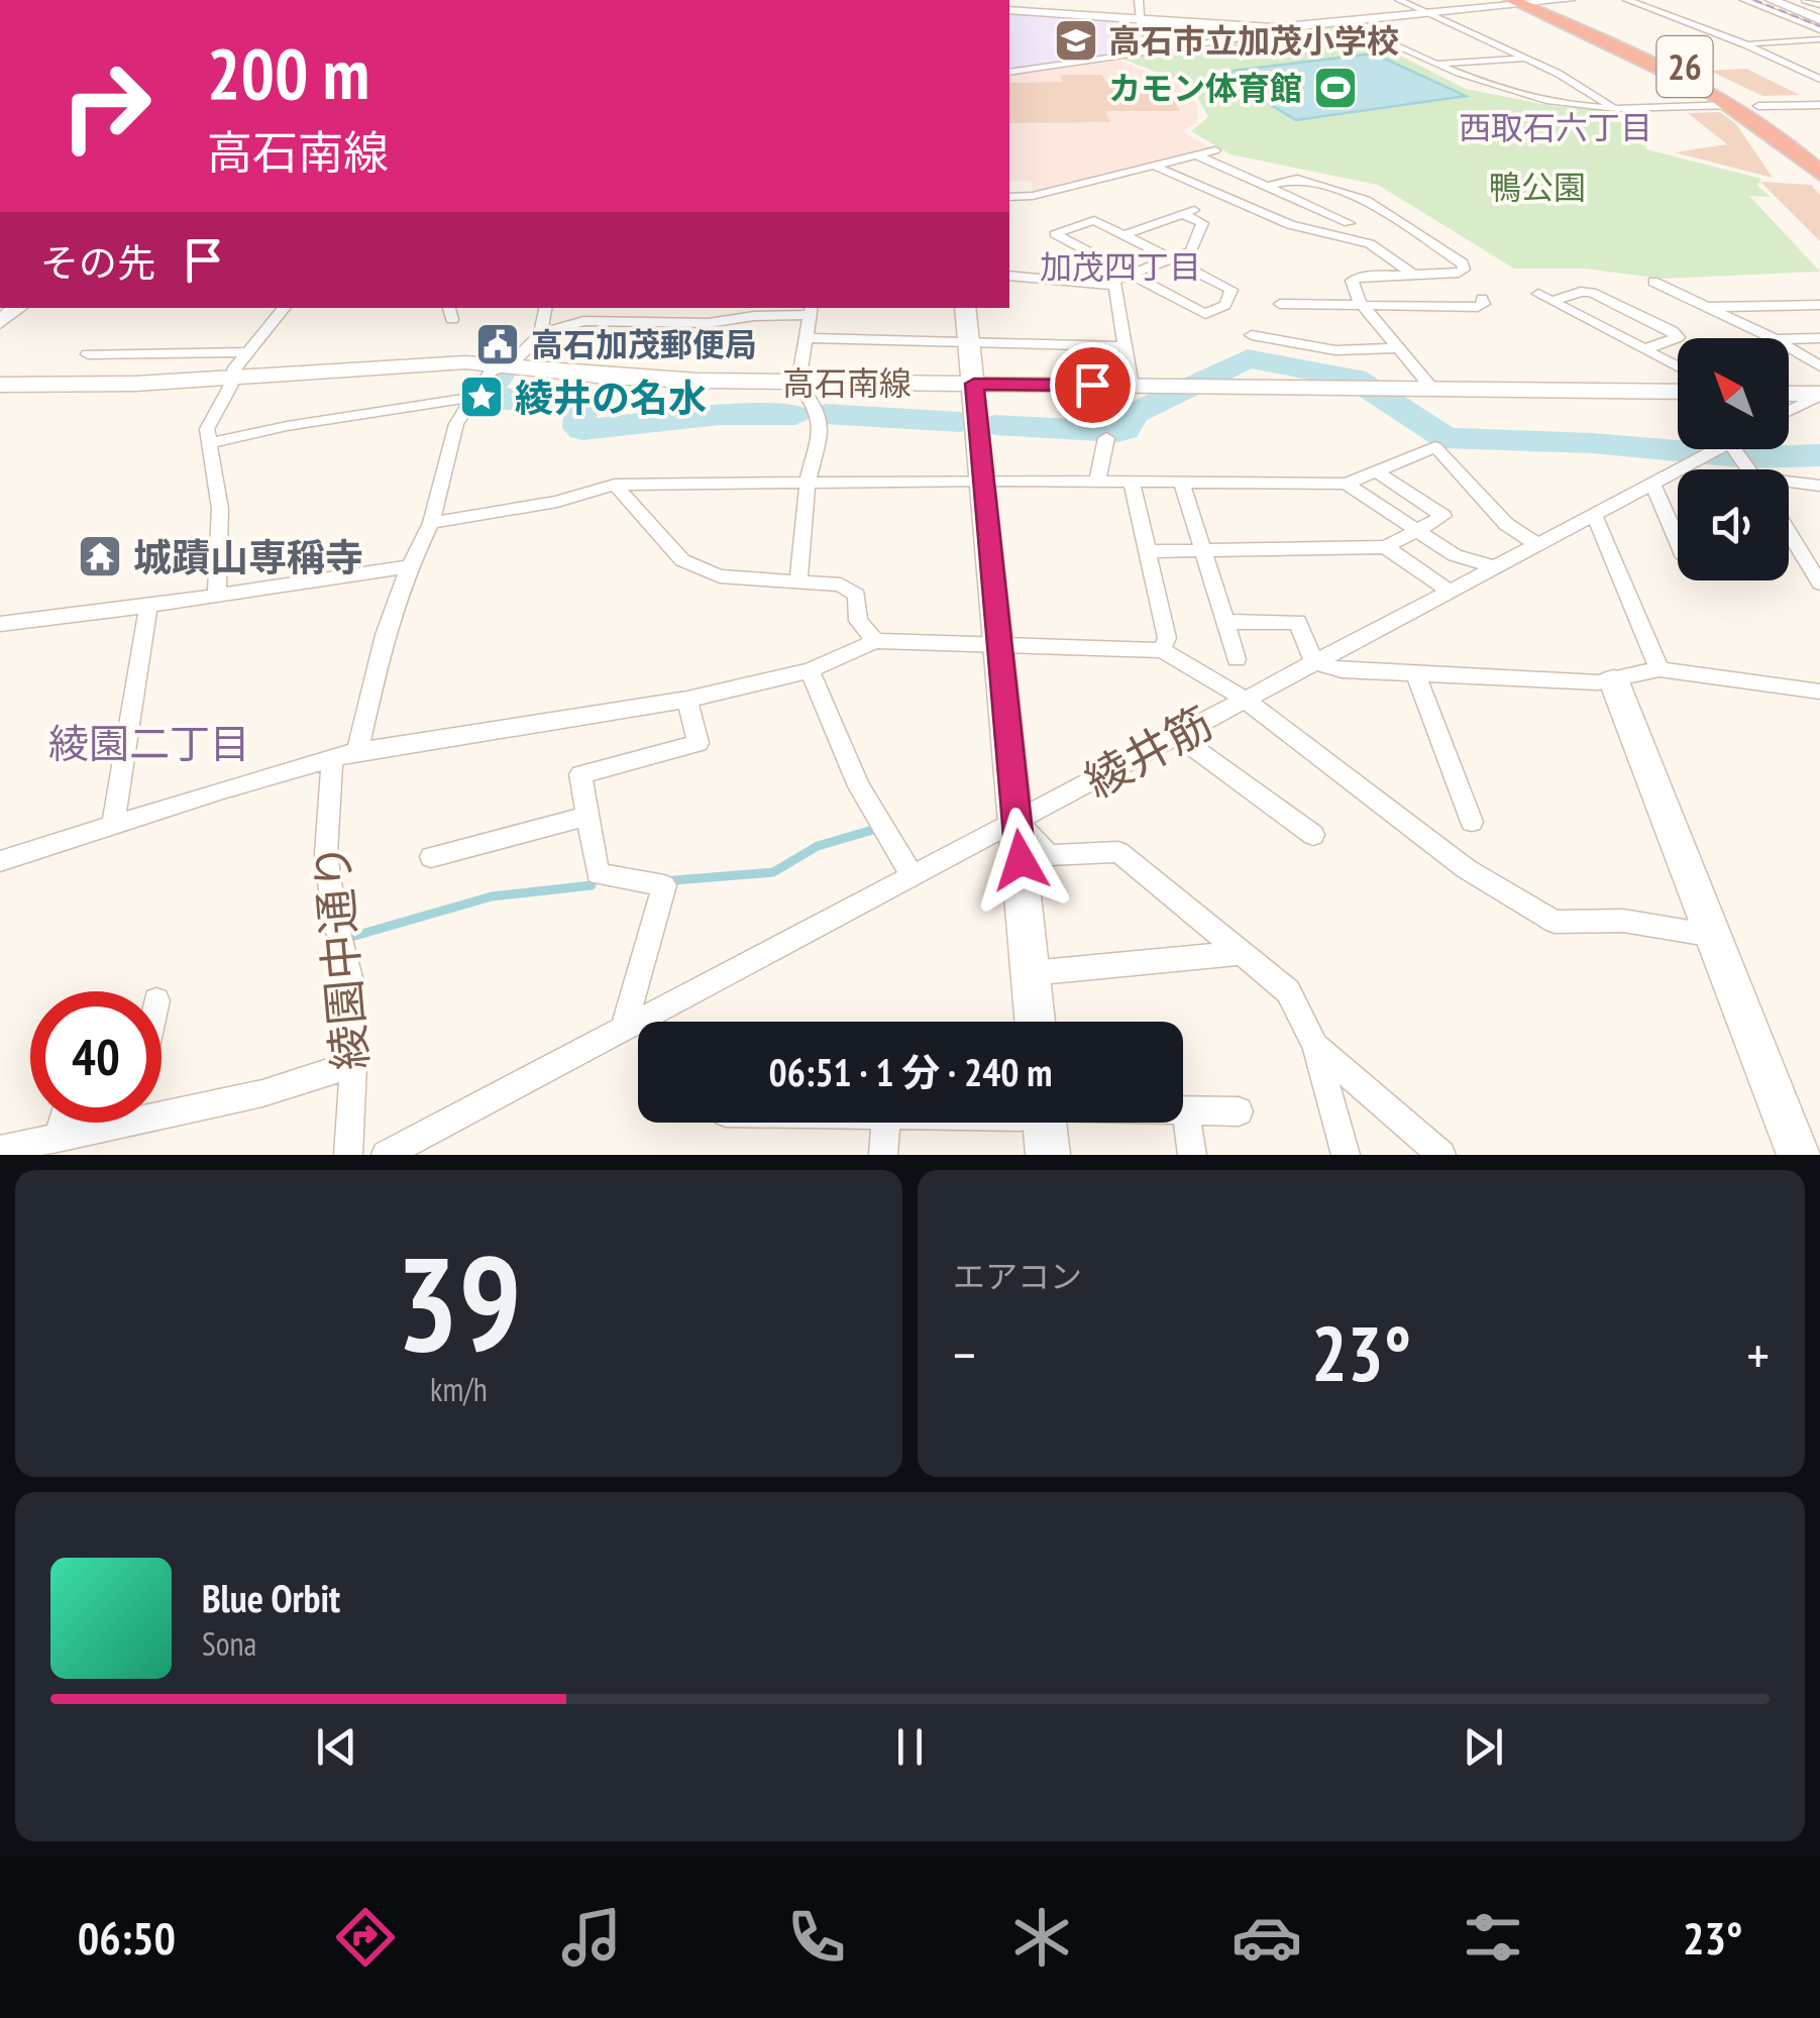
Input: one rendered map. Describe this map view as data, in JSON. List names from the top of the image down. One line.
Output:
{"streets":{"highway":["26"],"street":["高石南線","綾井筋","綾園中通り"]},"districts":["西取石六丁目","加茂四丁目","綾園二丁目"],"parks":["鴨公園"],"places":{"school or university":["高石市立加茂小学校"],"sports":["カモン体育館"],"public building":["高石加茂郵便局"],"place":["綾井の名水"],"temple":["城蹟山専稱寺"]},"north":"top left","page":{"turn":["200 m","高石南線"],"then":"その先","limit":"40","trip":"06:51 · 1 分 · 240 m","tile":[["39","km/h"],"エアコン"],"heat":["−","23°","+"],"song":["Blue Orbit","Sona"],"tabs":["06:50","23°"]}}
